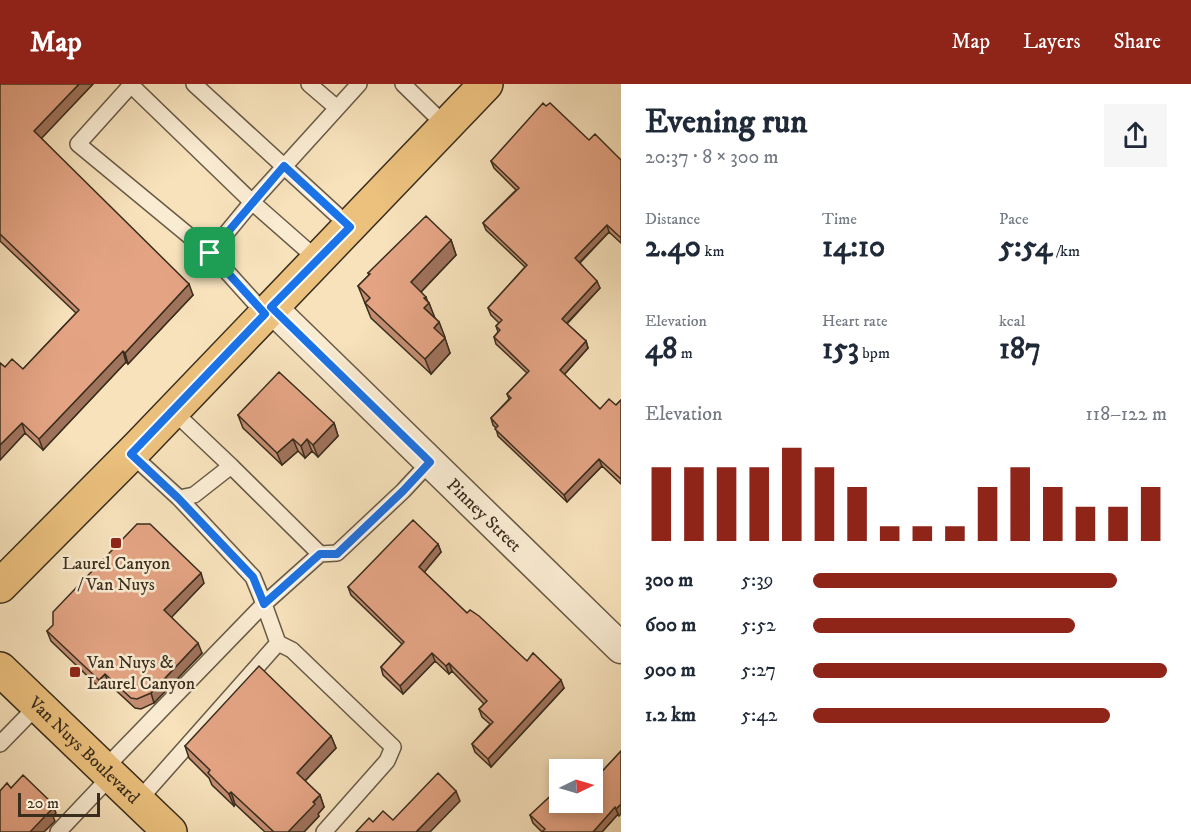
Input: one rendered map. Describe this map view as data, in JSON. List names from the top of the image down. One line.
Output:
{"streets":{"main road":["Van Nuys Boulevard"],"street":["Pinney Street"]},"places":{"transit":["Laurel Canyon / Van Nuys","Van Nuys & Laurel Canyon"]},"scale_bar":"20 m","north":"right","page":{"header":"Map","nav":["Map","Layers","Share"],"heading":["Evening run","20:37 · 8 × 300 m"],"stats":[["Distance","2.40 km"],["Time","14:10"],["Pace","5:54 /km"],["Elevation","48 m"],["Heart rate","153 bpm"],["kcal","187"]],"chart":["Elevation","118–122 m"],"list":[{"name":"300 m","note":"5:39"},{"name":"600 m","note":"5:52"},{"name":"900 m","note":"5:27"},{"name":"1.2 km","note":"5:42"}],"scale":"20 m"}}
